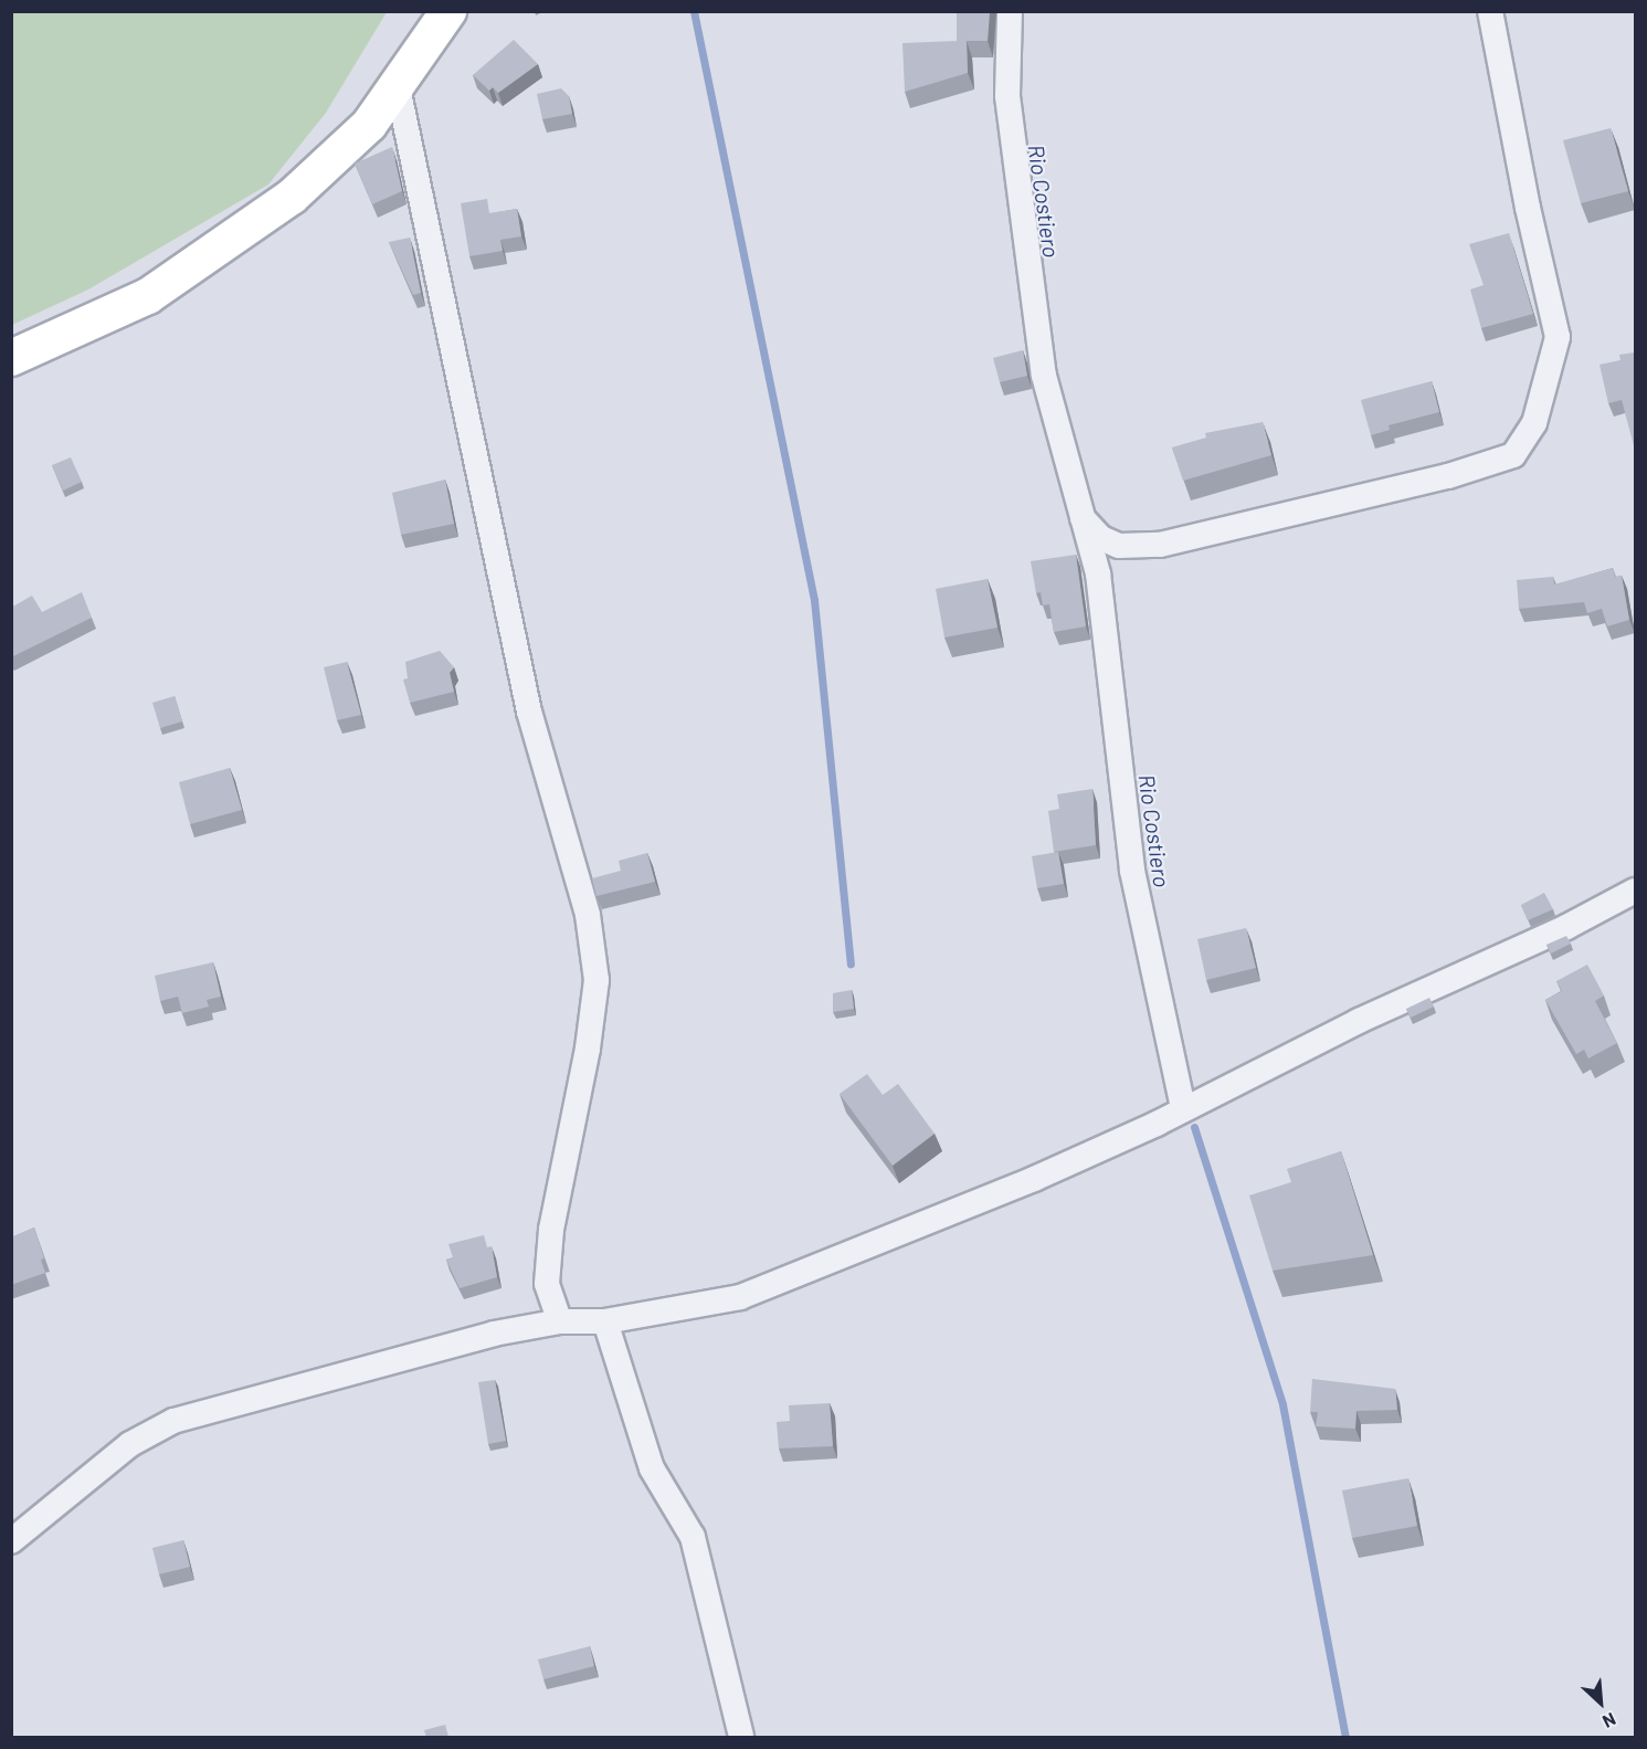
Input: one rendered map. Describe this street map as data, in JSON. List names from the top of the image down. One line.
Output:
{"water":["Rio Costiero"],"north":"bottom right"}
